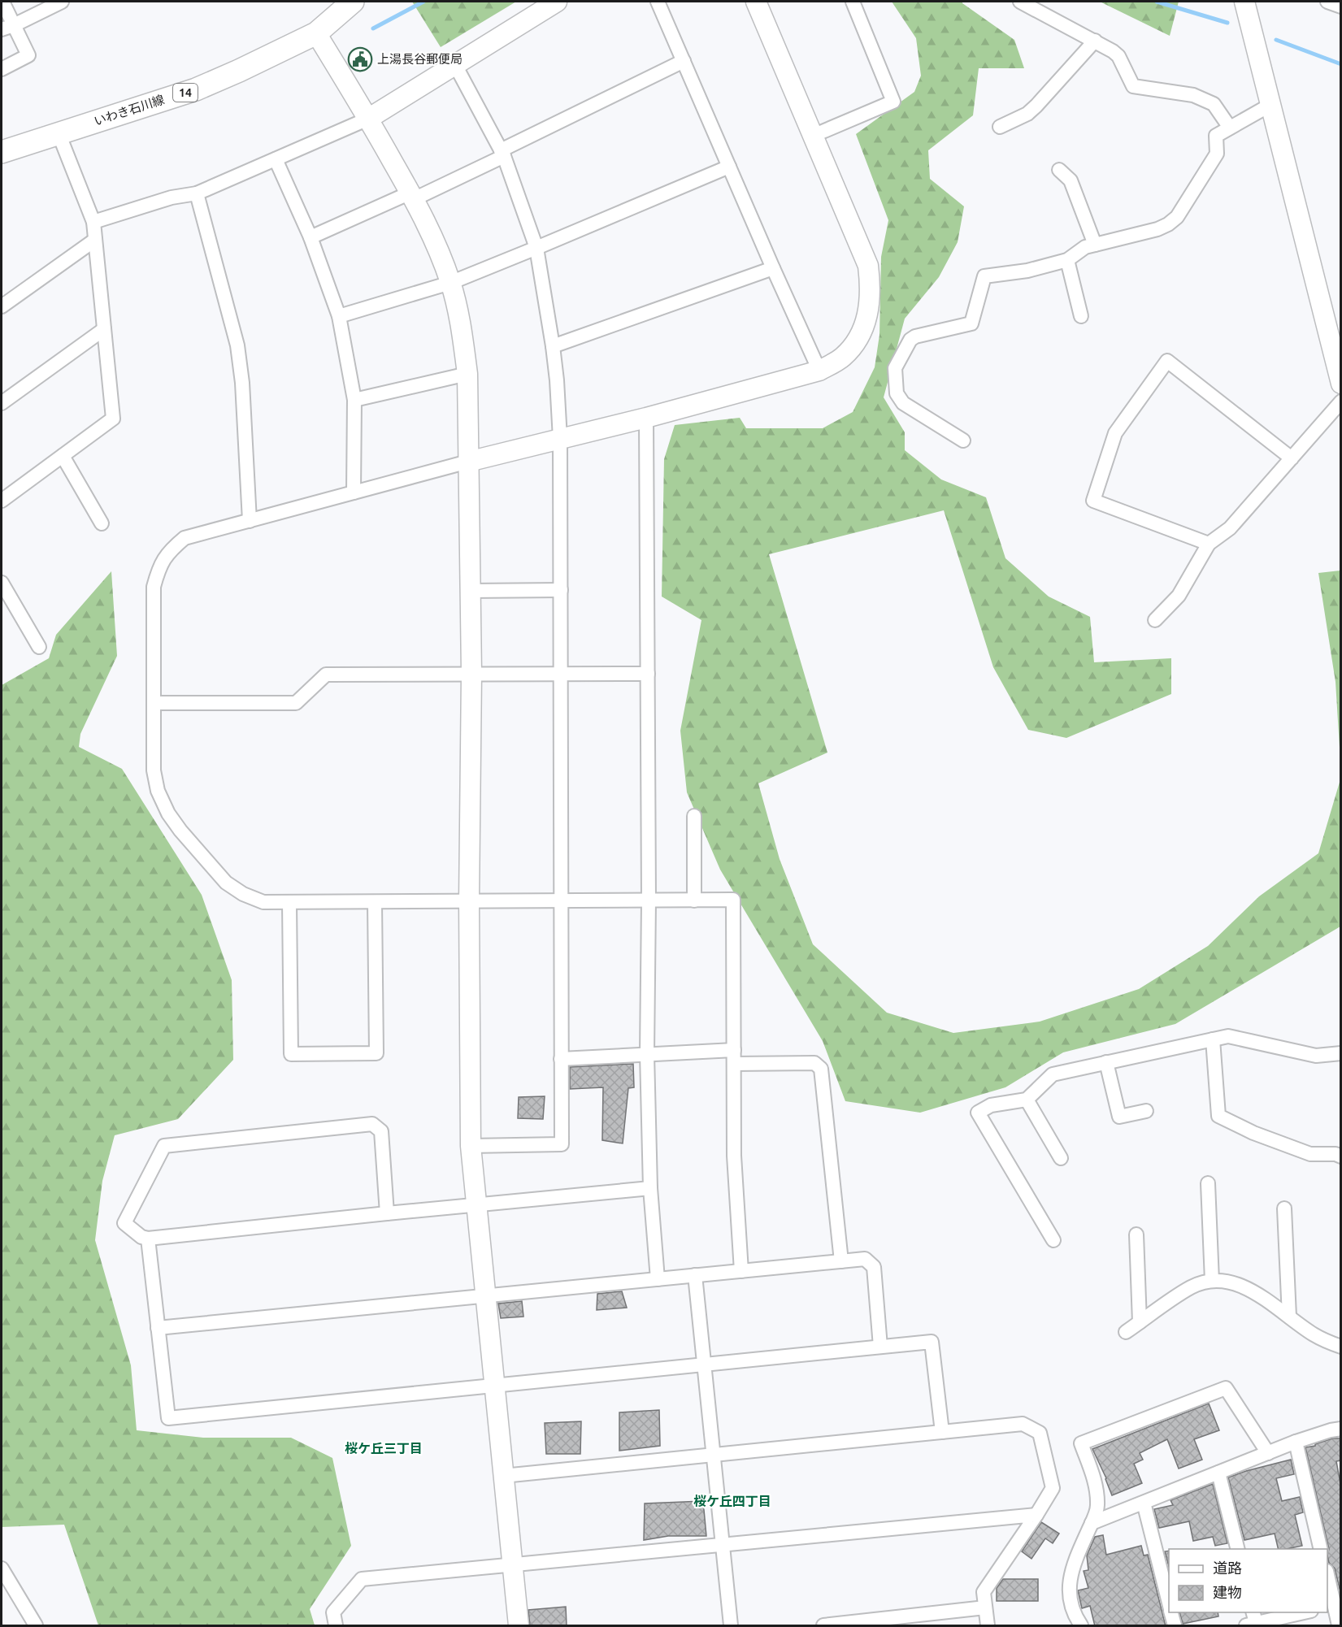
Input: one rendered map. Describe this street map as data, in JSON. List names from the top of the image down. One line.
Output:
{"streets":{"main road":["14","いわき石川線"]},"districts":["桜ケ丘三丁目","桜ケ丘四丁目"],"places":{"public building":["上湯長谷郵便局"]},"legend":["道路","建物"]}
